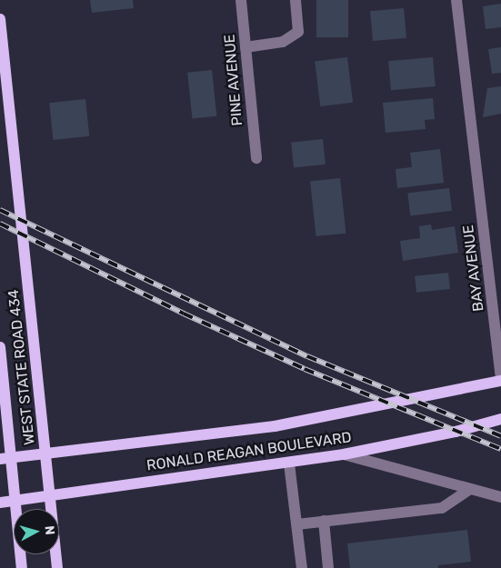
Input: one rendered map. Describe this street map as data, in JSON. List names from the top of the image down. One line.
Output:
{"streets":{"main road":["WEST STATE ROAD 434","RONALD REAGAN BOULEVARD"],"street":["PINE AVENUE","BAY AVENUE"]},"crossings":[["WEST STATE ROAD 434","RONALD REAGAN BOULEVARD"]],"north":"right"}
